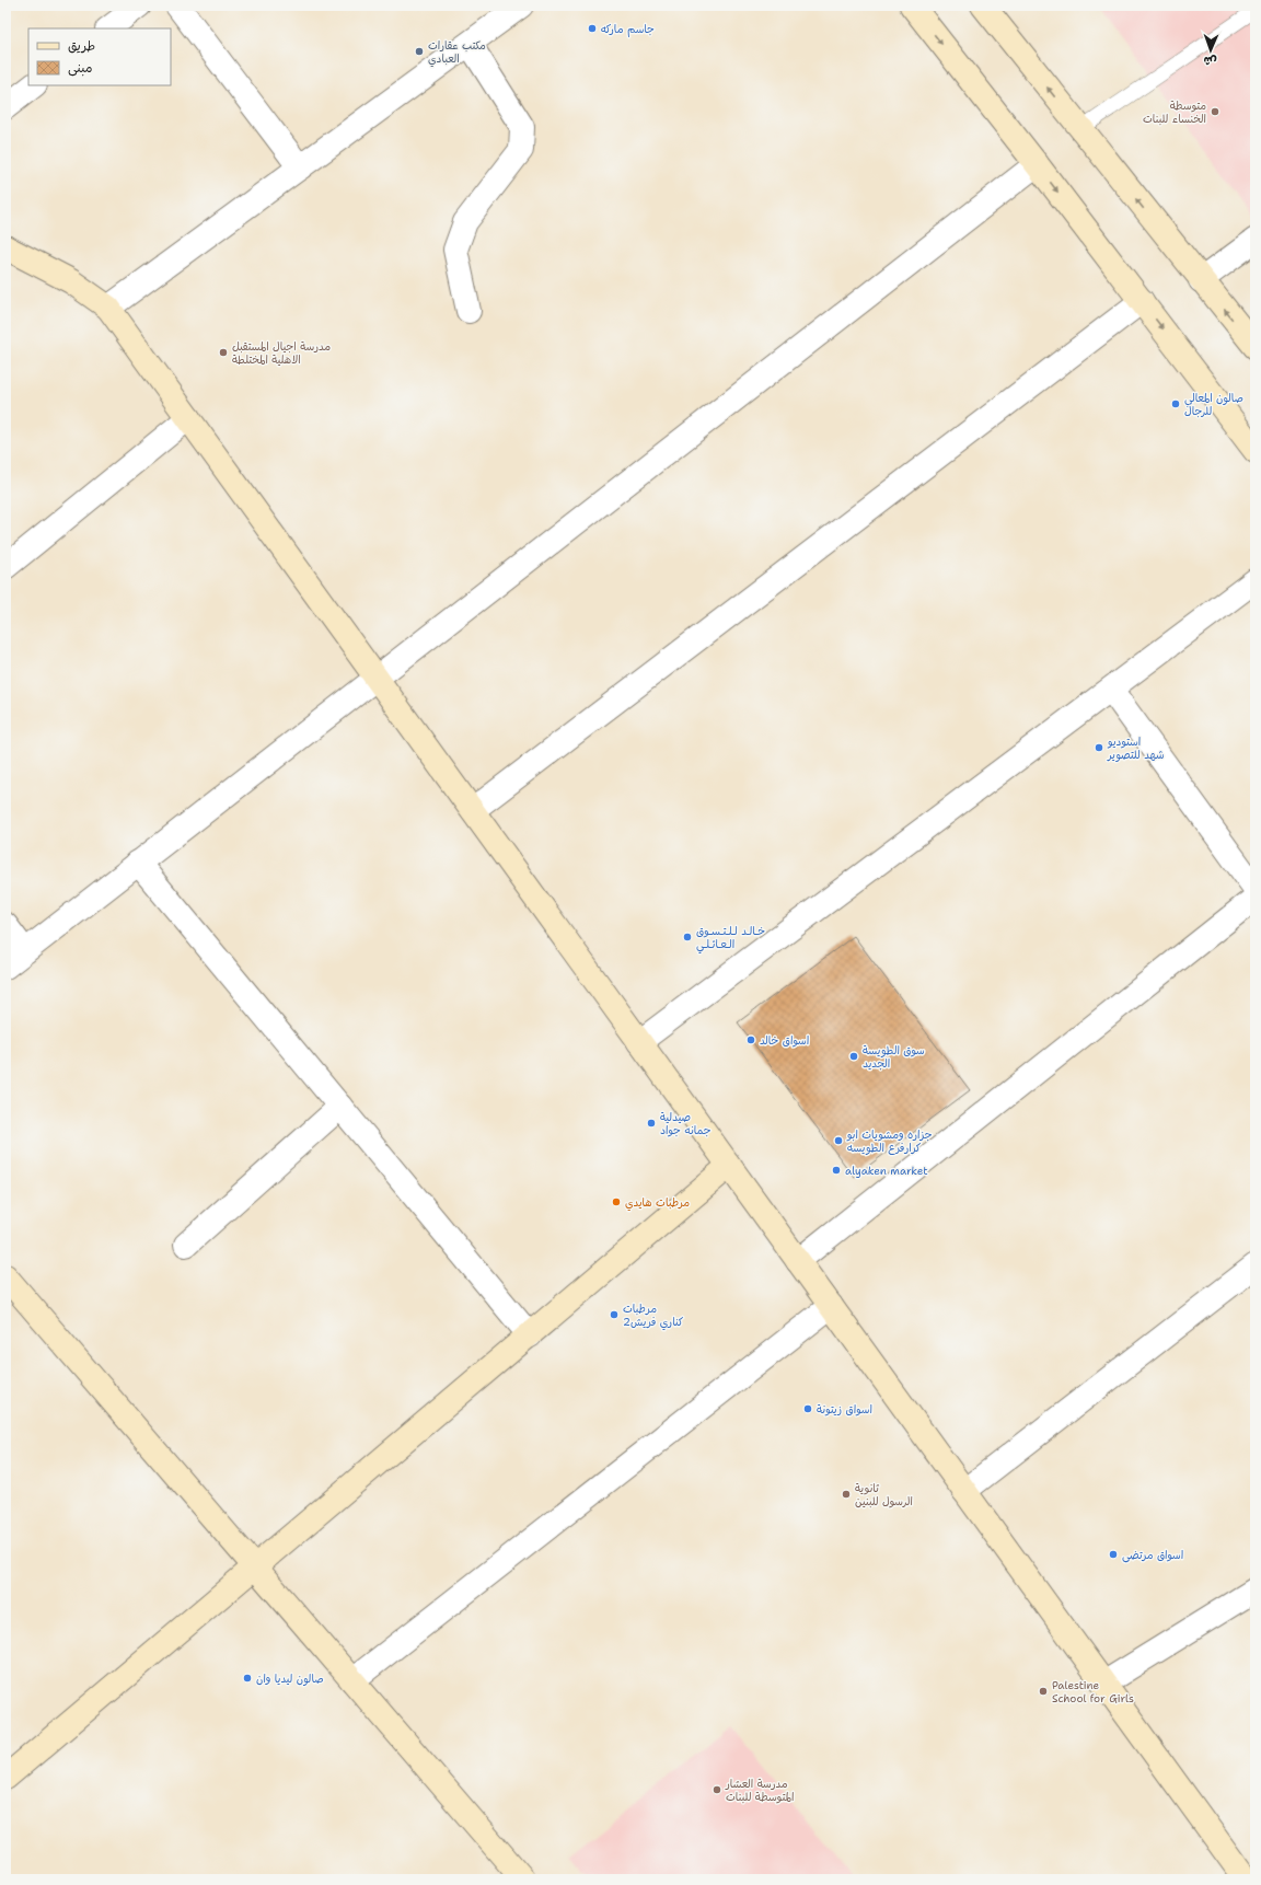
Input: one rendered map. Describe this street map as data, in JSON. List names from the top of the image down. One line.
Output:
{"places":["جاسم ماركه","مكتب عقارات العبادي","متوسطة الخنساء للبنات","مدرسة اجيال المستقبل الاهلية المختلطة","صالون المعالي للرجال","استوديو شهد للتصوير","خـالـد لـلـتـسـوق الـعـائـلـي","اسواق خالد","سوق الطويسة الجديد","صيدلية جمانه جواد","جزاره ومشويات ابو كرارفرع الطويسه","alyaken market","مرطبات هايدي","مرطبات كناري فريش2","اسواق زيتونة","ثانوية الرسول للبنين","اسواق مرتضى","صالون ليديا وان","Palestine School for Girls","مدرسة العشار المتوسطة للبنات"],"legend":["طريق","مبنى"],"north":"bottom"}
